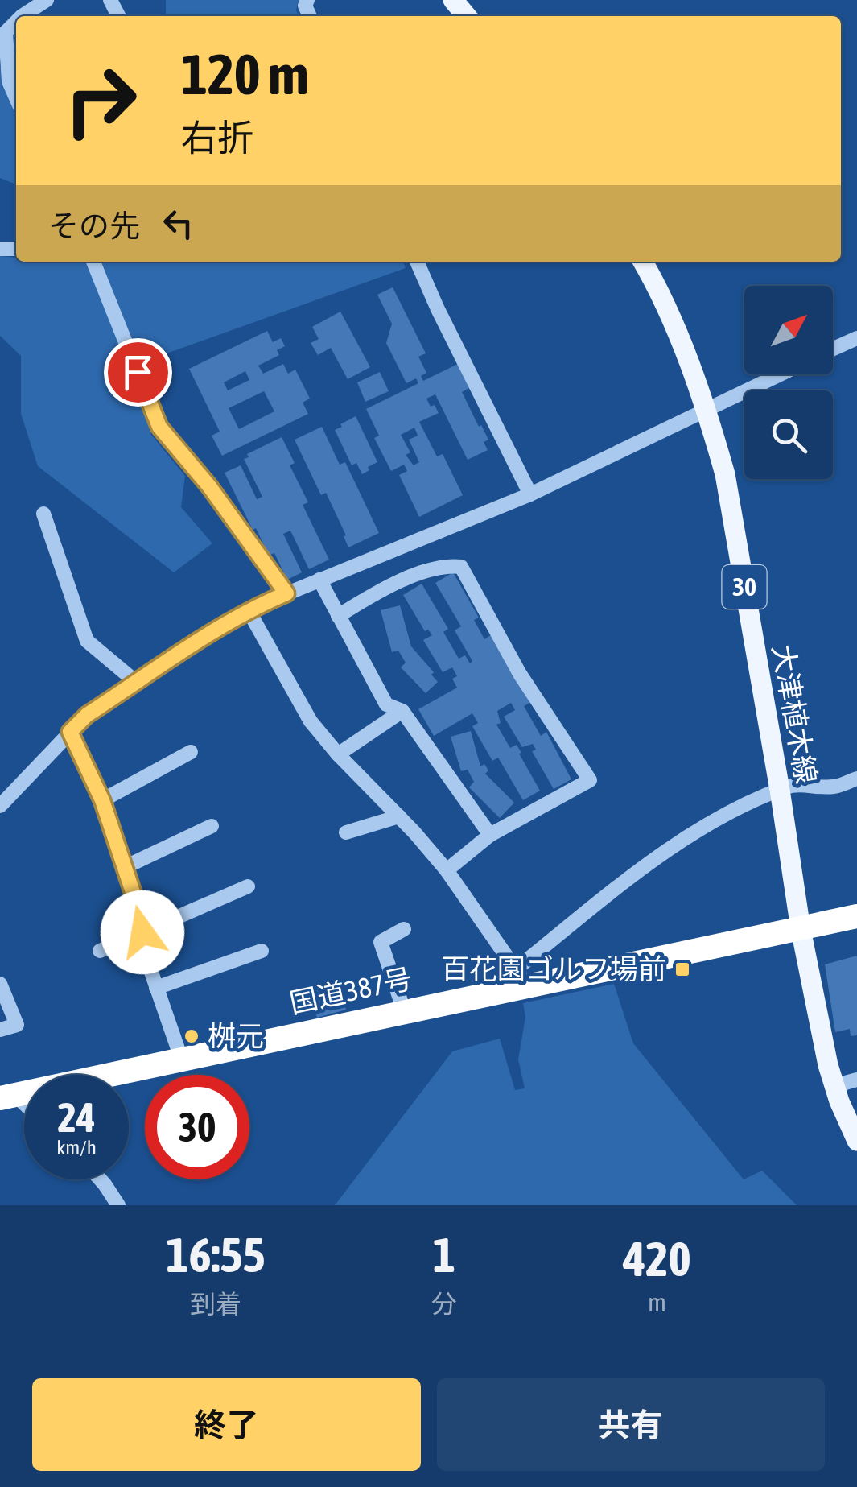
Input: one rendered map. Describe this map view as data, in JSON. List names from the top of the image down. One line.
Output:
{"streets":{"highway":["国道387号"],"main road":["30","大津植木線"]},"crossings":[["大津植木線","国道387号"]],"places":{"transit":["百花園ゴルフ場前"],"other":["桝元"]},"north":"top right","page":{"turn":["120 m","右折"],"then":"その先","speed":"24 km/h","limit":"30","eta":["16:55","到着","1","分","420","m"],"buttons":["終了","共有"]}}
